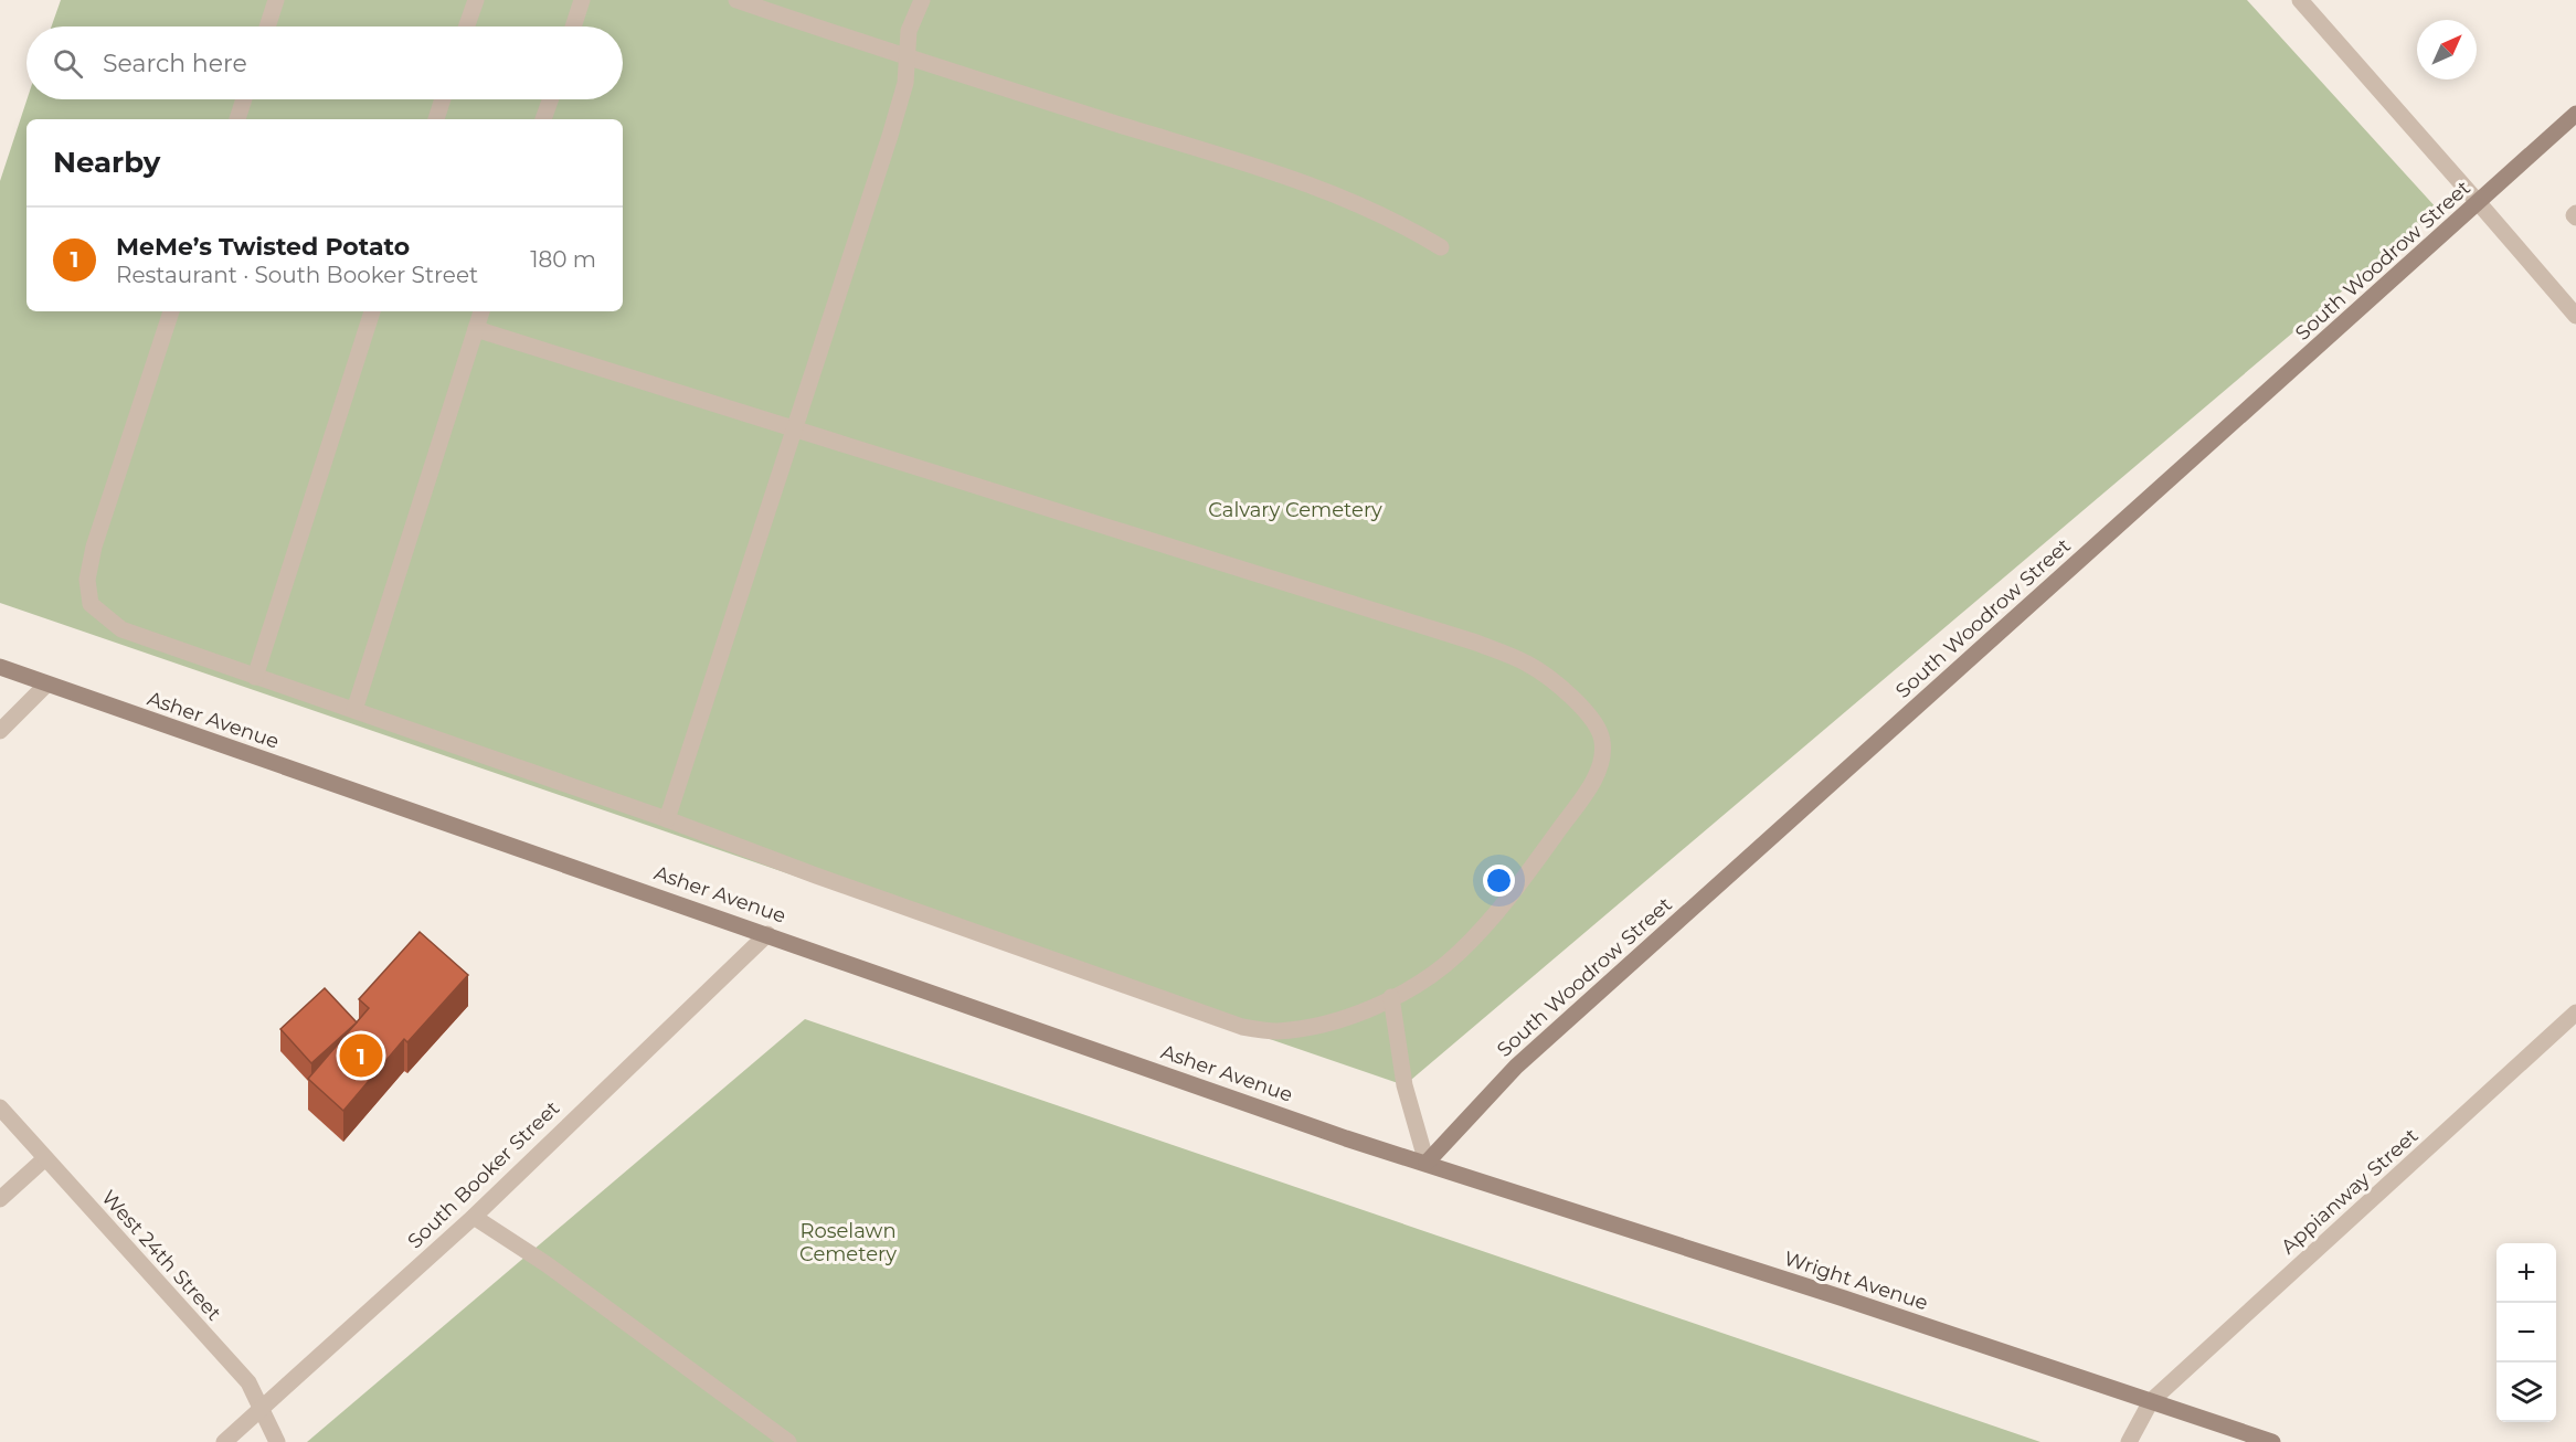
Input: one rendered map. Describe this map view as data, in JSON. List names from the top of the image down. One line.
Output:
{"streets":{"main road":["South Woodrow Street","Asher Avenue","Wright Avenue"],"street":["South Booker Street","Appianway Street","West 24th Street"]},"crossings":[["South Woodrow Street","Asher Avenue"],["South Woodrow Street","Wright Avenue"],["Asher Avenue","South Booker Street"],["Asher Avenue","Wright Avenue"],["South Booker Street","West 24th Street"],["Appianway Street","Wright Avenue"]],"parks":["Calvary Cemetery","Roselawn Cemetery"],"north":"top right","page":{"search":"Search here","heading":"Nearby","list":[{"mark":"1","name":"MeMe’s Twisted Potato","note":"Restaurant · South Booker Street","value":"180 m"}],"pins":"1","map_buttons":["+","−"]}}
